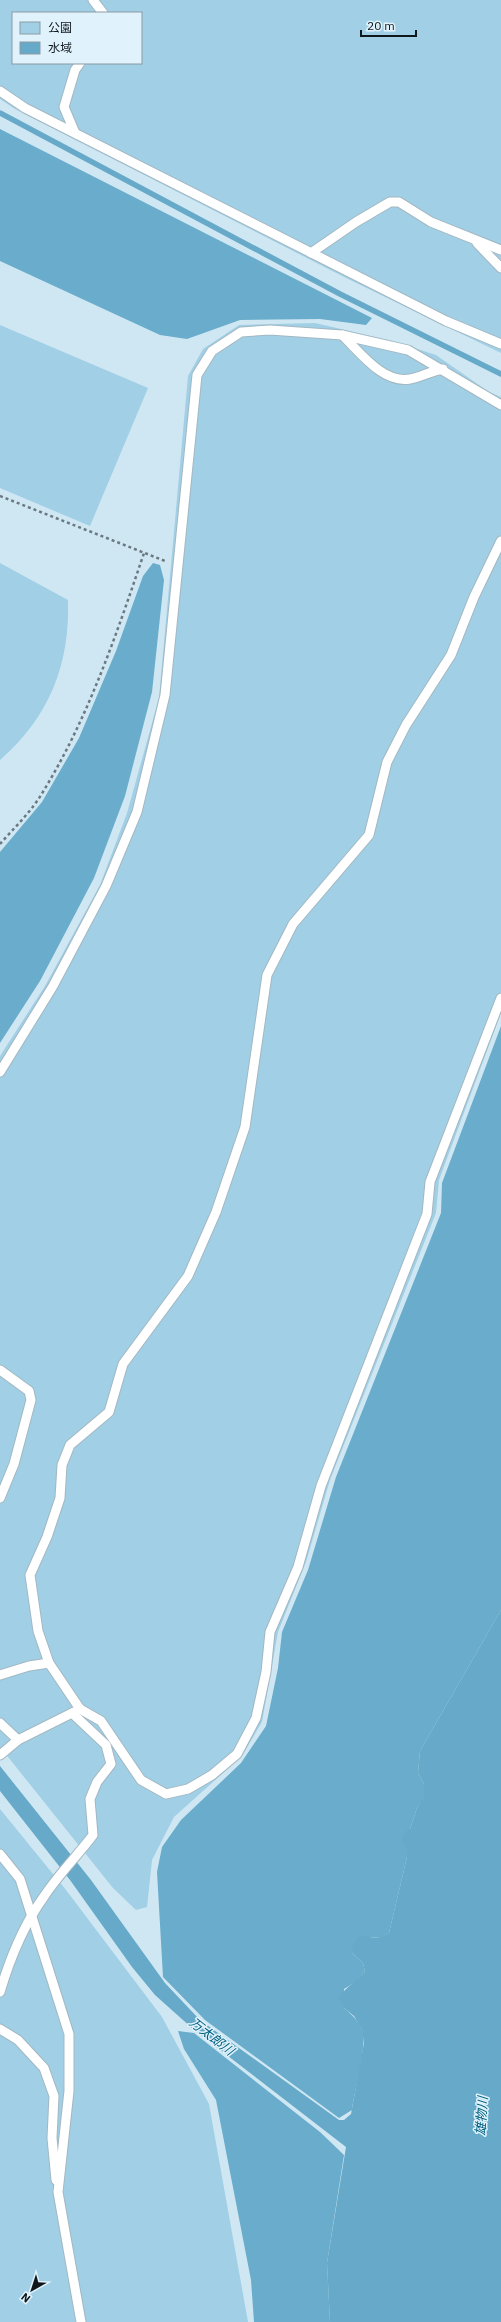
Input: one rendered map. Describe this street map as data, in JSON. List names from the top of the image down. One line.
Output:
{"water":["万太郎川","雄物川"],"legend":["公園","水域"],"scale_bar":"20 m","north":"bottom left"}
